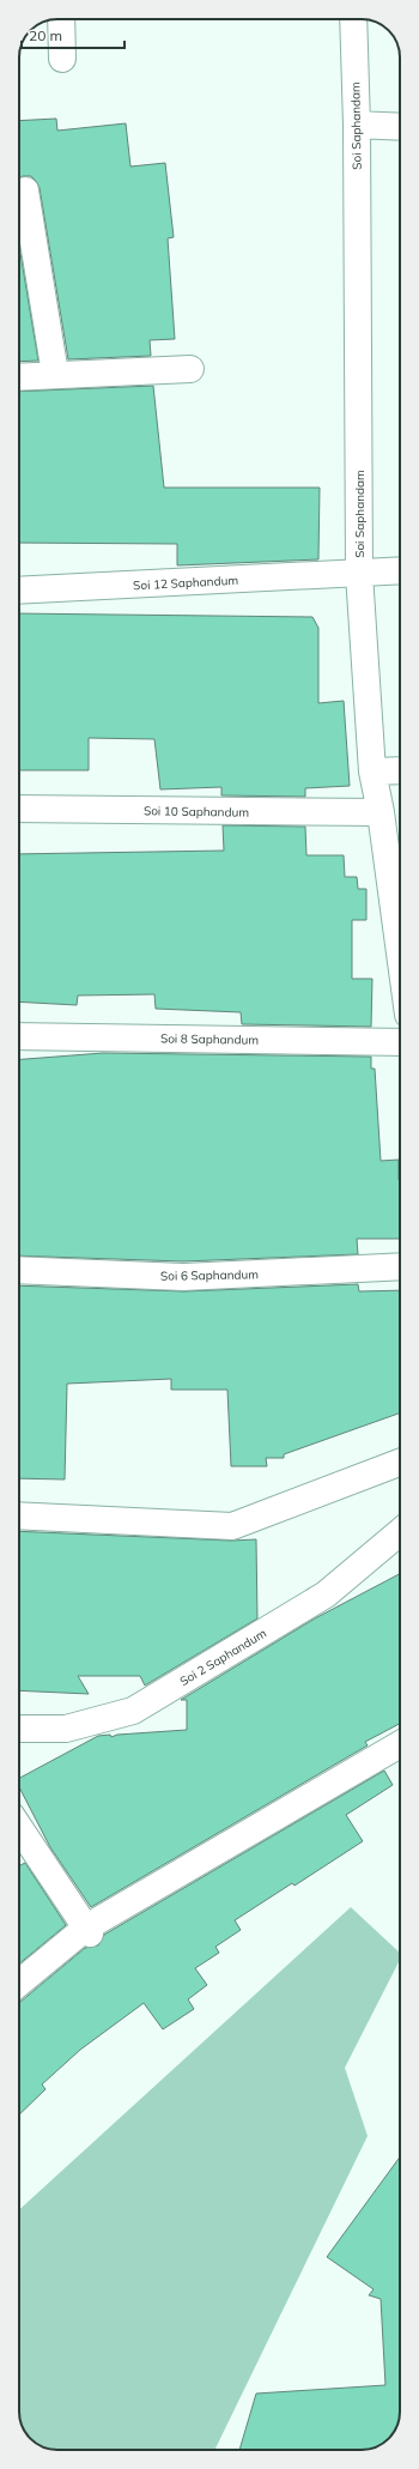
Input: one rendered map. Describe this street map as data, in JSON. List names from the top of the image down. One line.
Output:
{"streets":{"street":["Soi Saphandam","Soi 12 Saphandum","Soi 10 Saphandum","Soi 8 Saphandum","Soi 6 Saphandum","Soi 2 Saphandum"]},"crossings":[["Soi Saphandam","Soi 12 Saphandum"],["Soi Saphandam","Soi 10 Saphandum"]],"scale_bar":"20 m"}
